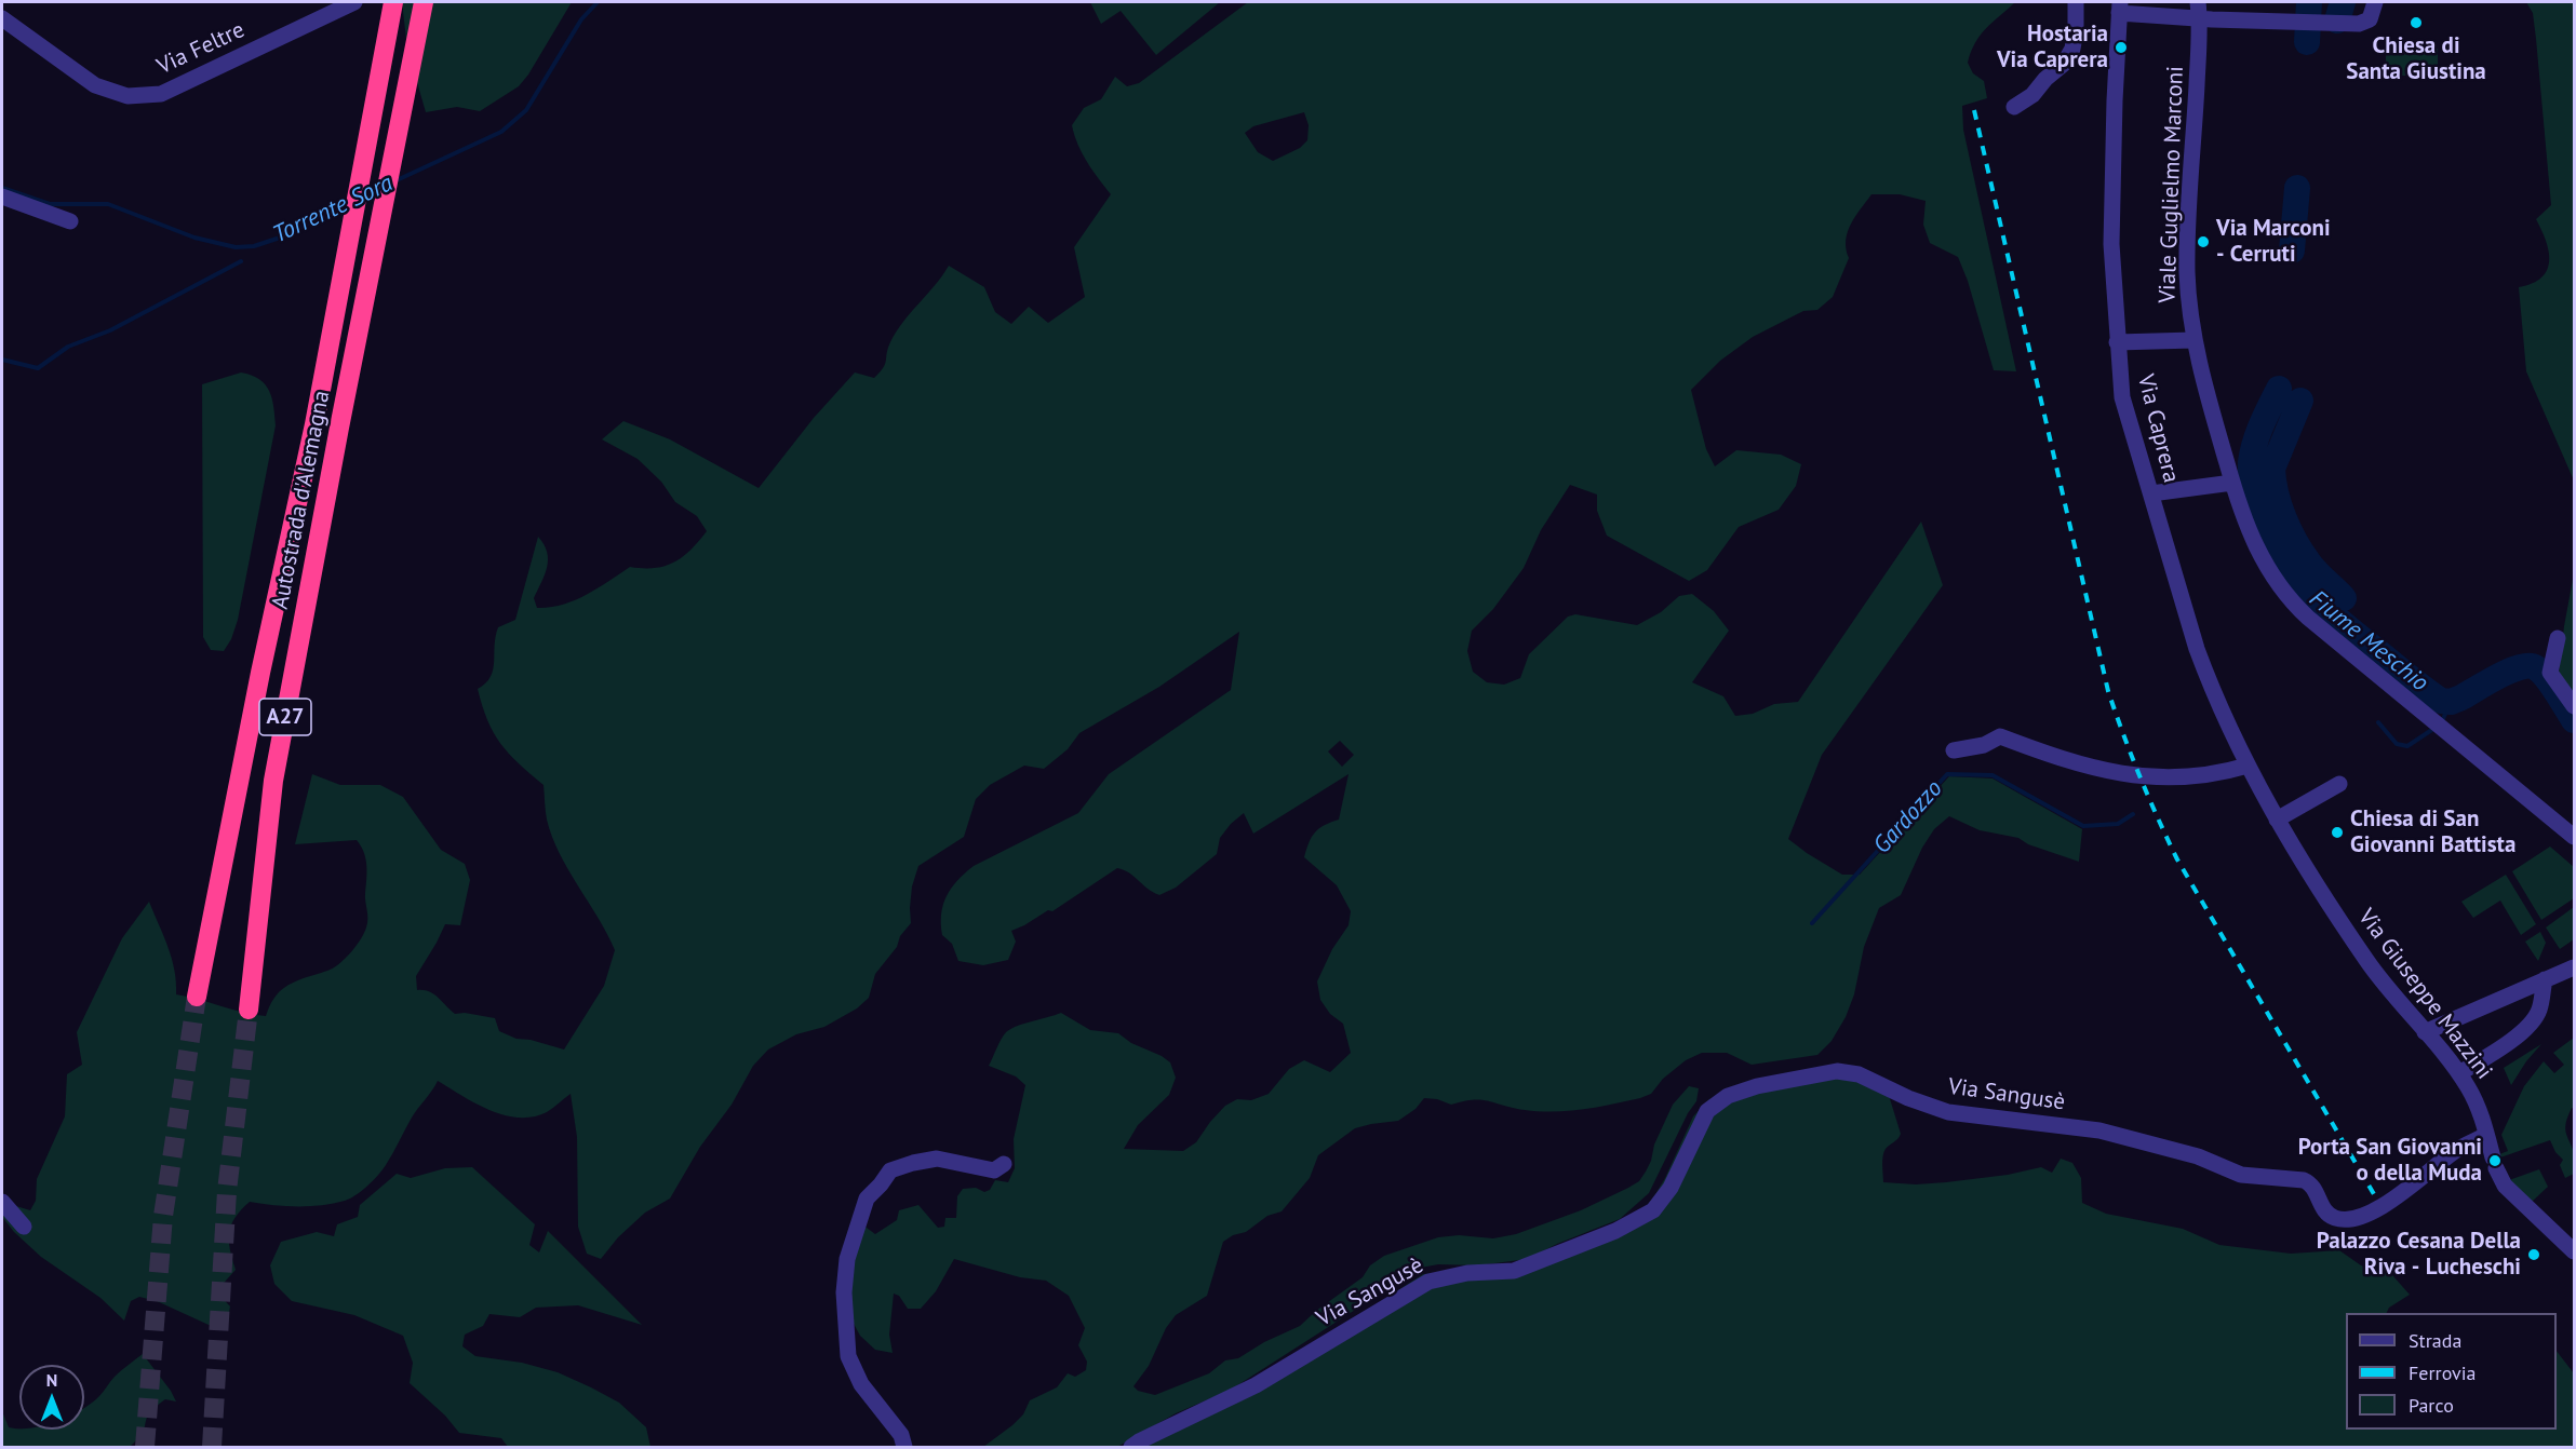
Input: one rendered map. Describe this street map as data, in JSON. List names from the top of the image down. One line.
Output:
{"streets":{"highway":["Autostrada d'Alemagna","A27"],"street":["Via Feltre","Viale Guglielmo Marconi","Via Caprera","Via Giuseppe Mazzini","Via Sangusè"]},"crossings":[["Via Caprera","Via Giuseppe Mazzini"],["Via Giuseppe Mazzini","Via Sangusè"]],"water":["Torrente Sora","Fiume Meschio","Gardozzo"],"places":["Chiesa di Santa Giustina","Hostaria Via Caprera","Via Marconi - Cerruti","Chiesa di San Giovanni Battista","Porta San Giovanni o della Muda","Palazzo Cesana Della Riva - Lucheschi"],"legend":["Strada","Ferrovia","Parco"],"north":"top"}
